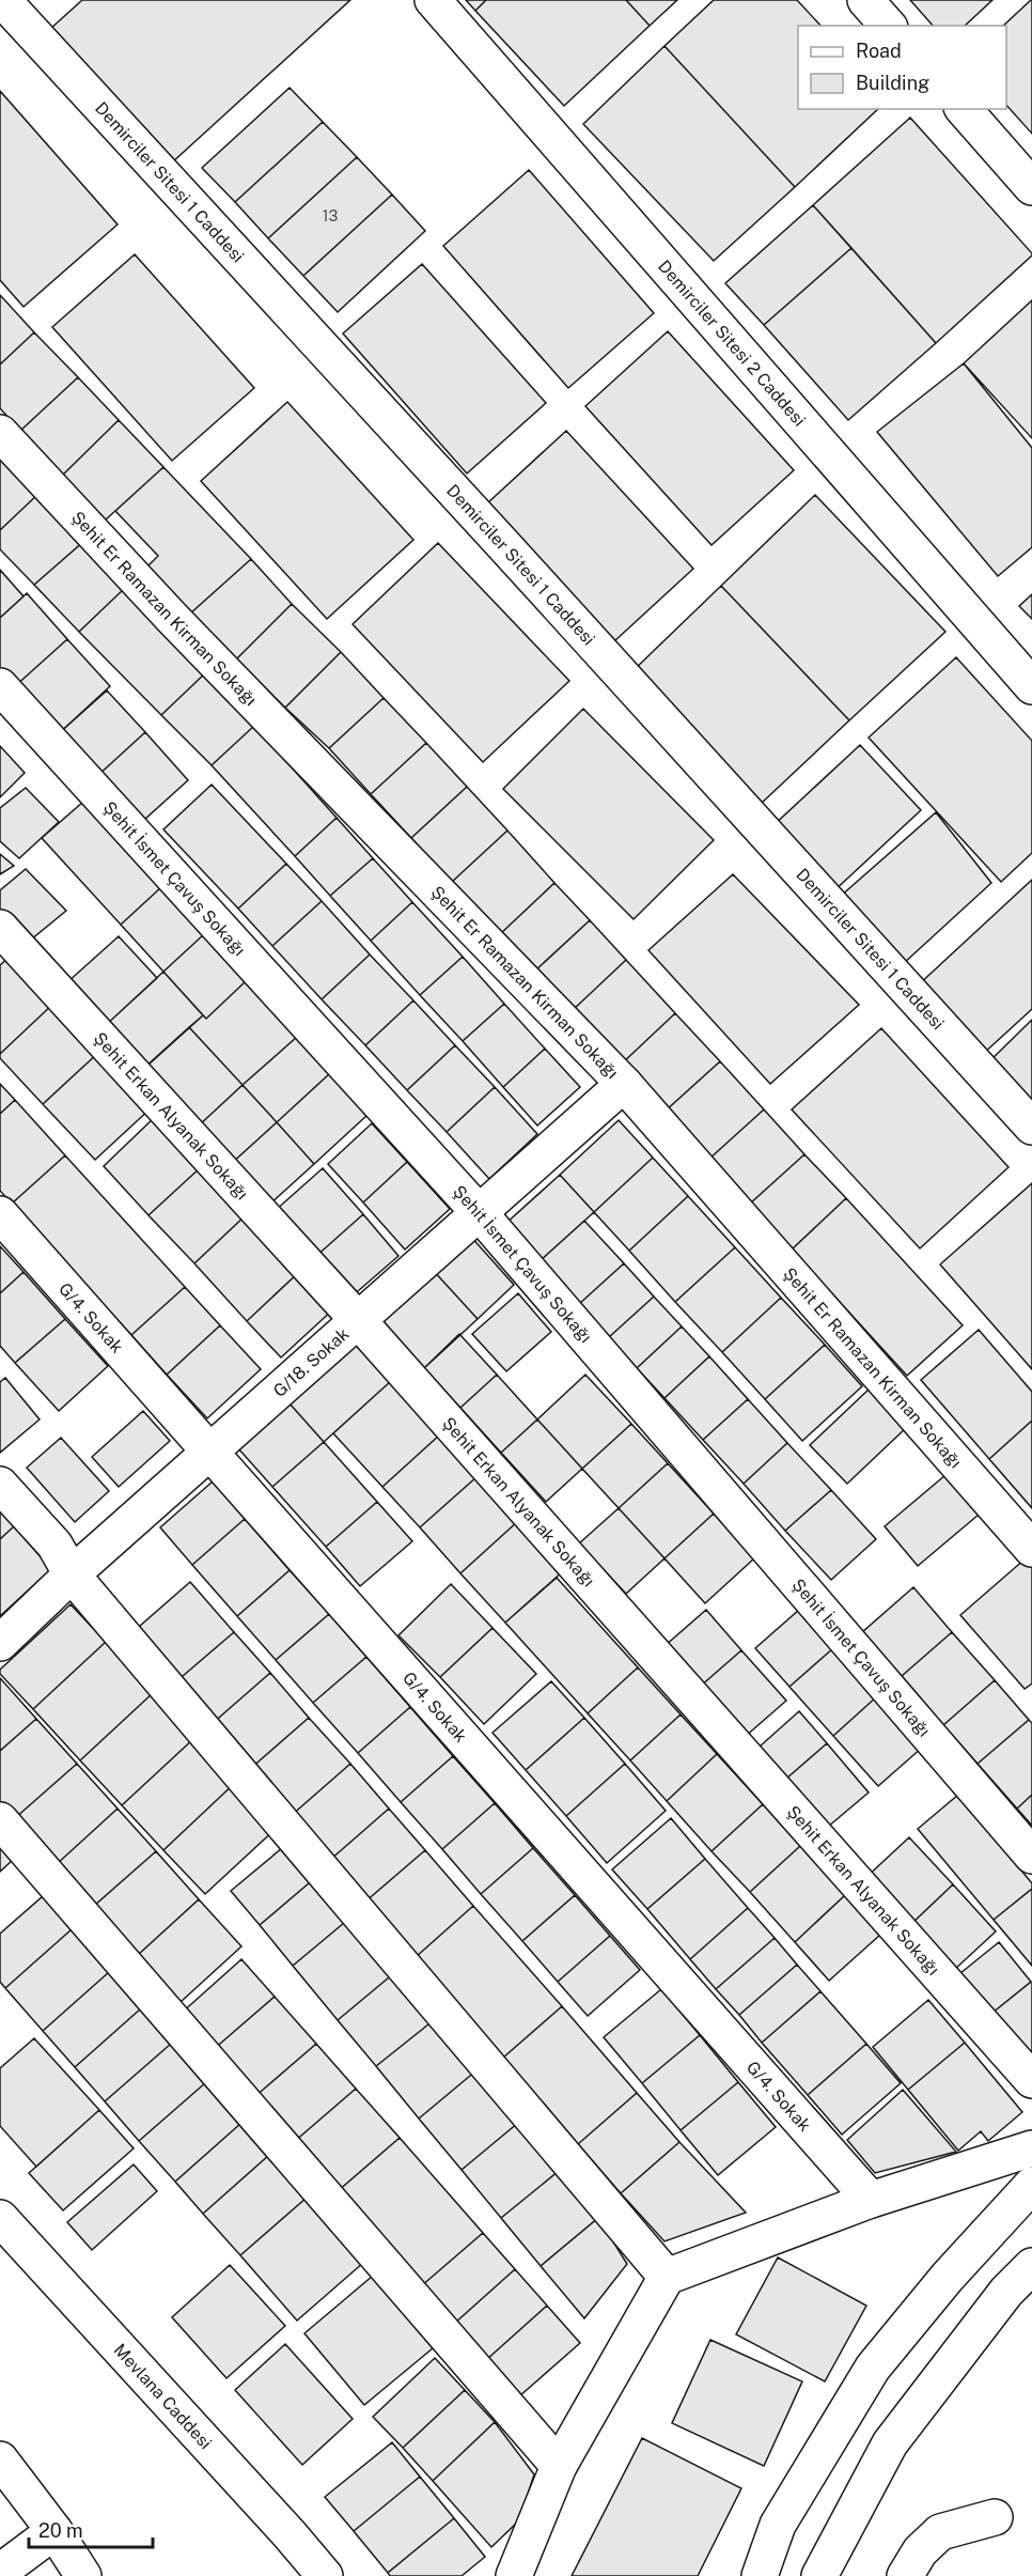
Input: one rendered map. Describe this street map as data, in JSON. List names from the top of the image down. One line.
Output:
{"streets":{"street":["Demirciler Sitesi 1 Caddesi","Demirciler Sitesi 2 Caddesi","Şehit Er Ramazan Kirman Sokağı","Şehit İsmet Çavuş Sokağı","Şehit Erkan Alyanak Sokağı","G/4. Sokak","G/18. Sokak","Mevlana Caddesi"]},"crossings":[["Şehit Er Ramazan Kirman Sokağı","G/18. Sokak"],["Şehit İsmet Çavuş Sokağı","G/18. Sokak"],["Şehit Erkan Alyanak Sokağı","G/18. Sokak"],["G/4. Sokak","G/18. Sokak"]],"house_numbers":["13"],"legend":["Road","Building"],"scale_bar":"20 m"}
